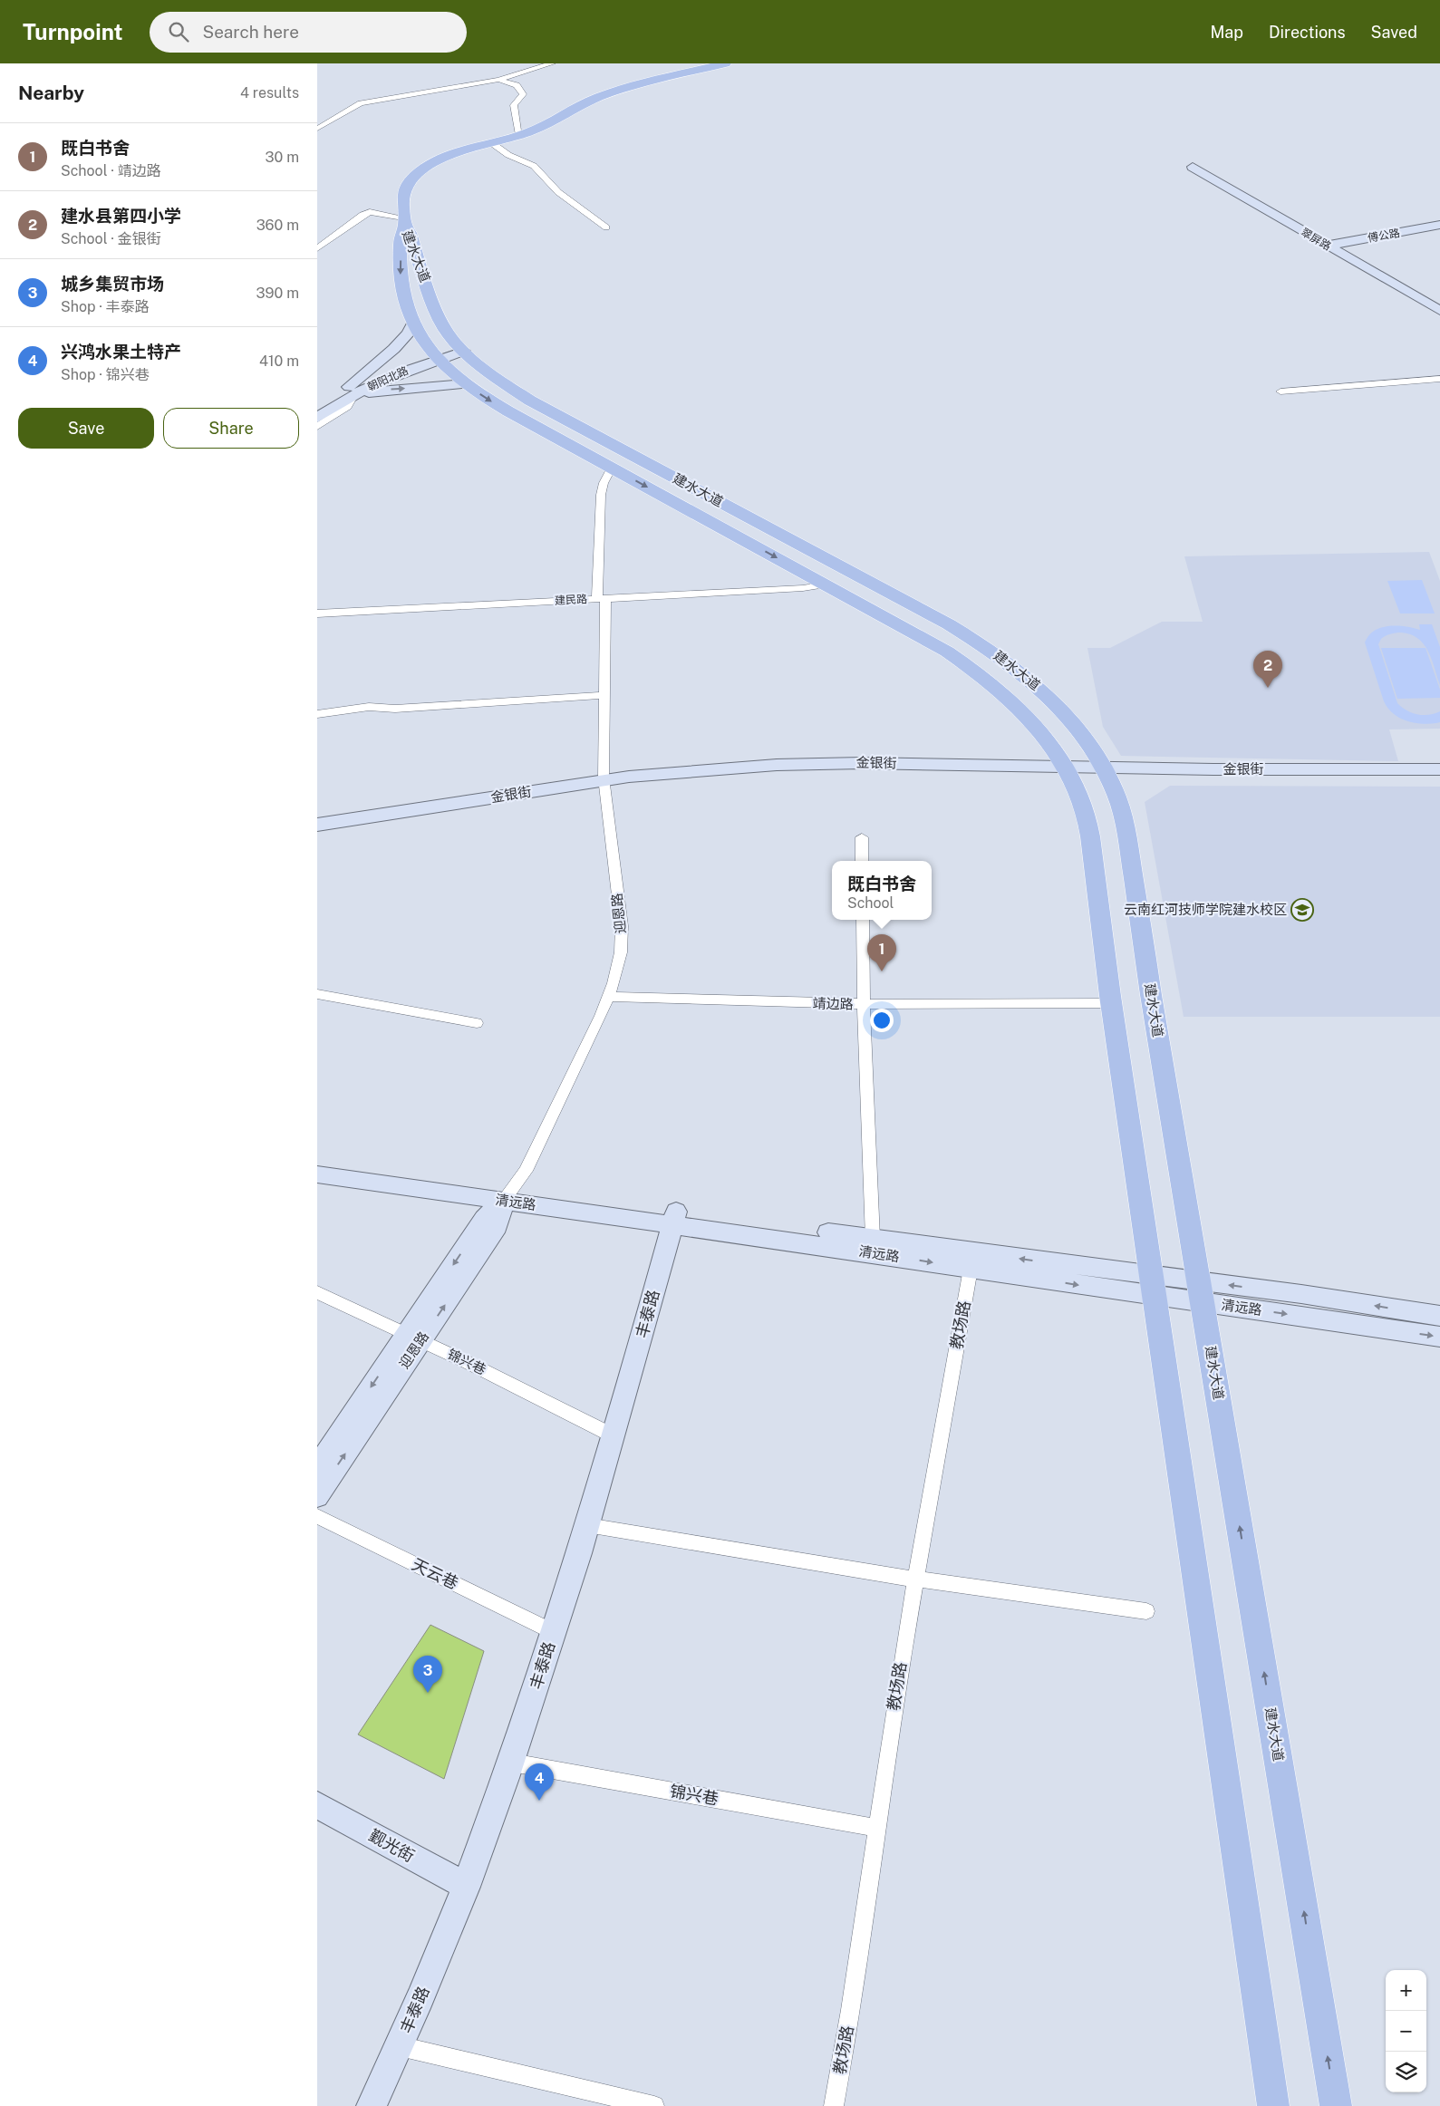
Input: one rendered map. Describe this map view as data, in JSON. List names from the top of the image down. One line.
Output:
{"streets":{"main road":["建水大道"],"street":["傅公路","翠屏路","朝阳北路","建民路","金银街","迎恩路","靖边路","清远路","丰泰路","教场路","锦兴巷","天云巷","觐光街"]},"crossings":[["傅公路","翠屏路"],["建水大道","朝阳北路"],["建水大道","建民路"],["建水大道","金银街"],["建水大道","迎恩路"],["建水大道","靖边路"],["建水大道","清远路"],["建民路","迎恩路"],["金银街","迎恩路"],["迎恩路","靖边路"],["迎恩路","清远路"],["迎恩路","锦兴巷"],["清远路","丰泰路"],["清远路","教场路"],["丰泰路","锦兴巷"],["丰泰路","天云巷"],["丰泰路","觐光街"],["教场路","锦兴巷"]],"places":{"school or university":["云南红河技师学院建水校区"]},"page":{"header":"Turnpoint","search":"Search here","nav":["Map","Directions","Saved"],"heading":["Nearby","4 results"],"list":[{"mark":"1","name":"既白书舍","note":"School · 靖边路","value":"30 m"},{"mark":"2","name":"建水县第四小学","note":"School · 金银街","value":"360 m"},{"mark":"3","name":"城乡集贸市场","note":"Shop · 丰泰路","value":"390 m"},{"mark":"4","name":"兴鸿水果土特产","note":"Shop · 锦兴巷","value":"410 m"}],"buttons":["Save","Share"],"pins":["2","1","3","4"],"popup":["既白书舍","School"],"map_buttons":["+","−"]}}
